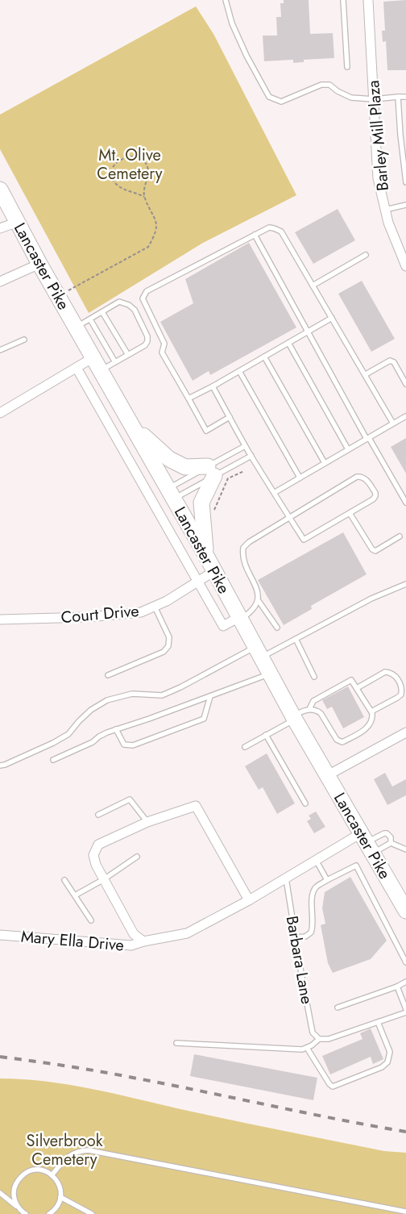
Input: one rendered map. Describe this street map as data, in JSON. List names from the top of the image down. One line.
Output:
{"streets":{"main road":["Lancaster Pike"],"street":["Barley Mill Plaza","Court Drive","Mary Ella Drive"],"lane":["Barbara Lane"]},"crossings":[["Lancaster Pike","Court Drive"],["Lancaster Pike","Mary Ella Drive"],["Mary Ella Drive","Barbara Lane"]],"parks":["Mt. Olive Cemetery","Silverbrook Cemetery"]}
